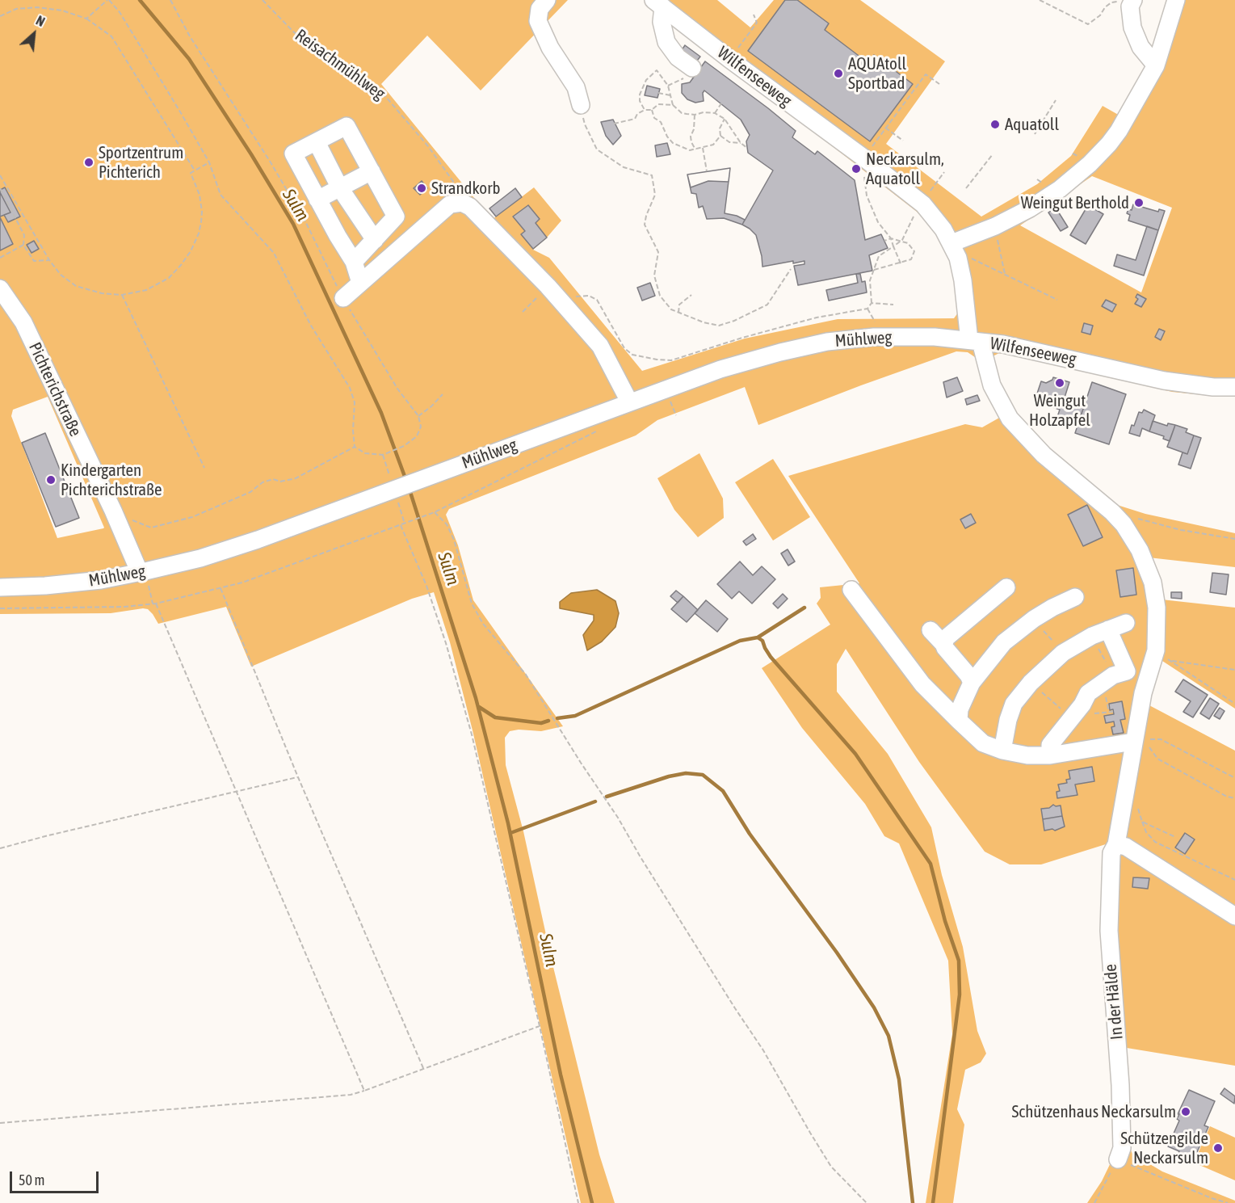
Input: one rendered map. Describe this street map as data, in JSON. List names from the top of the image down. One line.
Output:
{"streets":{"street":["Wilfenseeweg","Mühlweg","Pichterichstraße","In der Hälde"],"path":["Reisachmühlweg"]},"crossings":[["Wilfenseeweg","Mühlweg"],["Wilfenseeweg","In der Hälde"],["Mühlweg","Pichterichstraße"]],"water":["Sulm"],"places":["AQUAtoll Sportbad","Aquatoll","Sportzentrum Pichterich","Neckarsulm, Aquatoll","Strandkorb","Weingut Berthold","Weingut Holzapfel","Kindergarten Pichterichstraße","Schützenhaus Neckarsulm","Schützengilde Neckarsulm"],"scale_bar":"50 m","north":"top right"}
